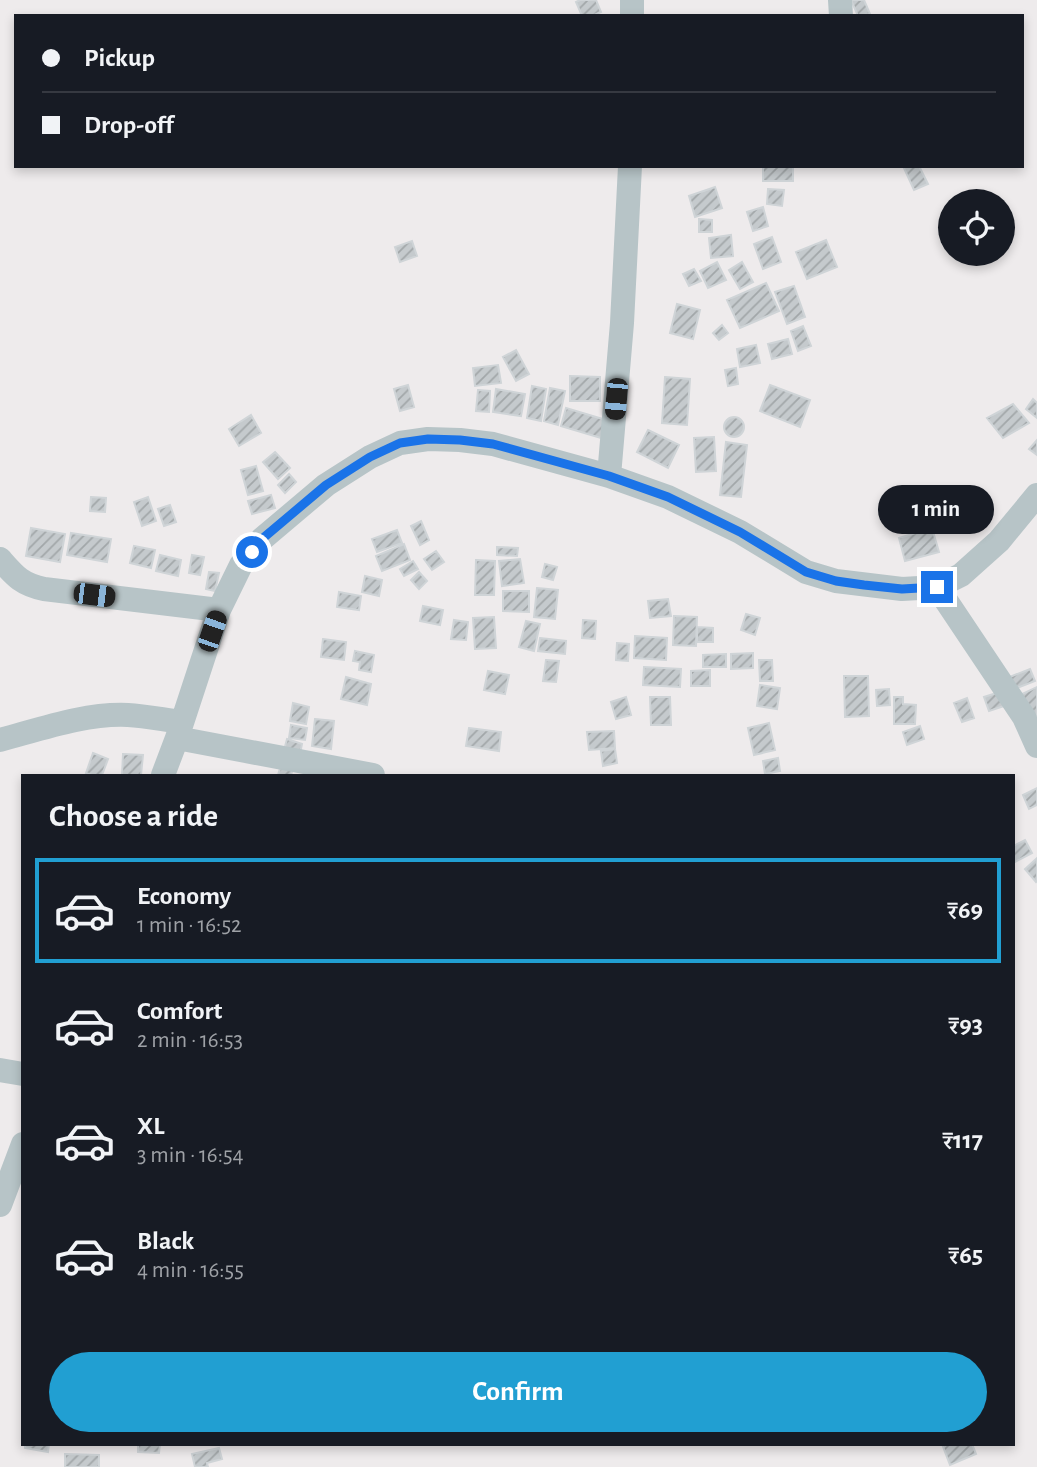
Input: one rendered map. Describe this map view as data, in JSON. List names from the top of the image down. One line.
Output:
{"page":{"banner":["Pickup","Drop-off"],"bubble":"1 min","heading":"Choose a ride","list":[{"name":"Economy","note":"1 min · 16:52","value":"₹69"},{"name":"Comfort","note":"2 min · 16:53","value":"₹93"},{"name":"XL","note":"3 min · 16:54","value":"₹117"},{"name":"Black","note":"4 min · 16:55","value":"₹65"}],"buttons":"Confirm"}}
